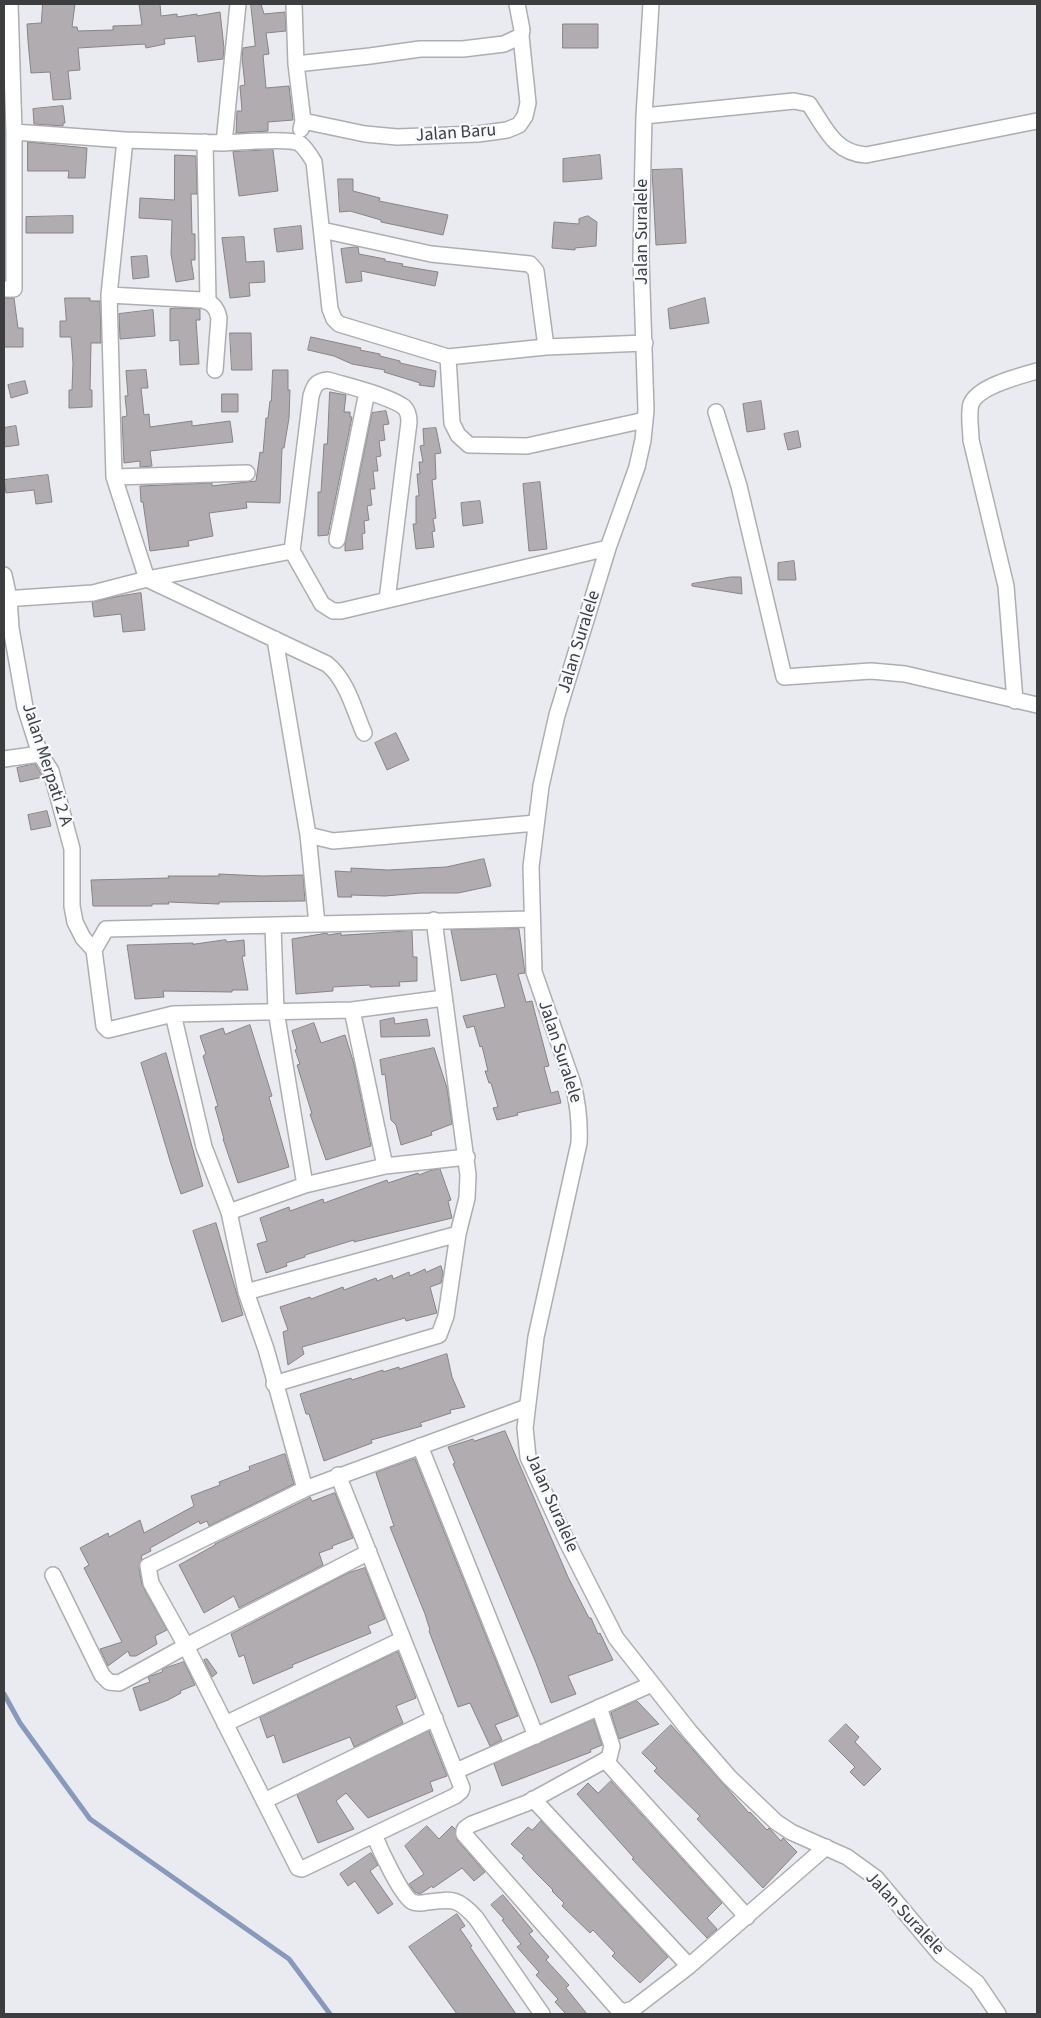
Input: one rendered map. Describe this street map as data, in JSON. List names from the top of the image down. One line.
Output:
{"streets":{"street":["Jalan Baru","Jalan Suralele","Jalan Merpati 2 A"]}}
